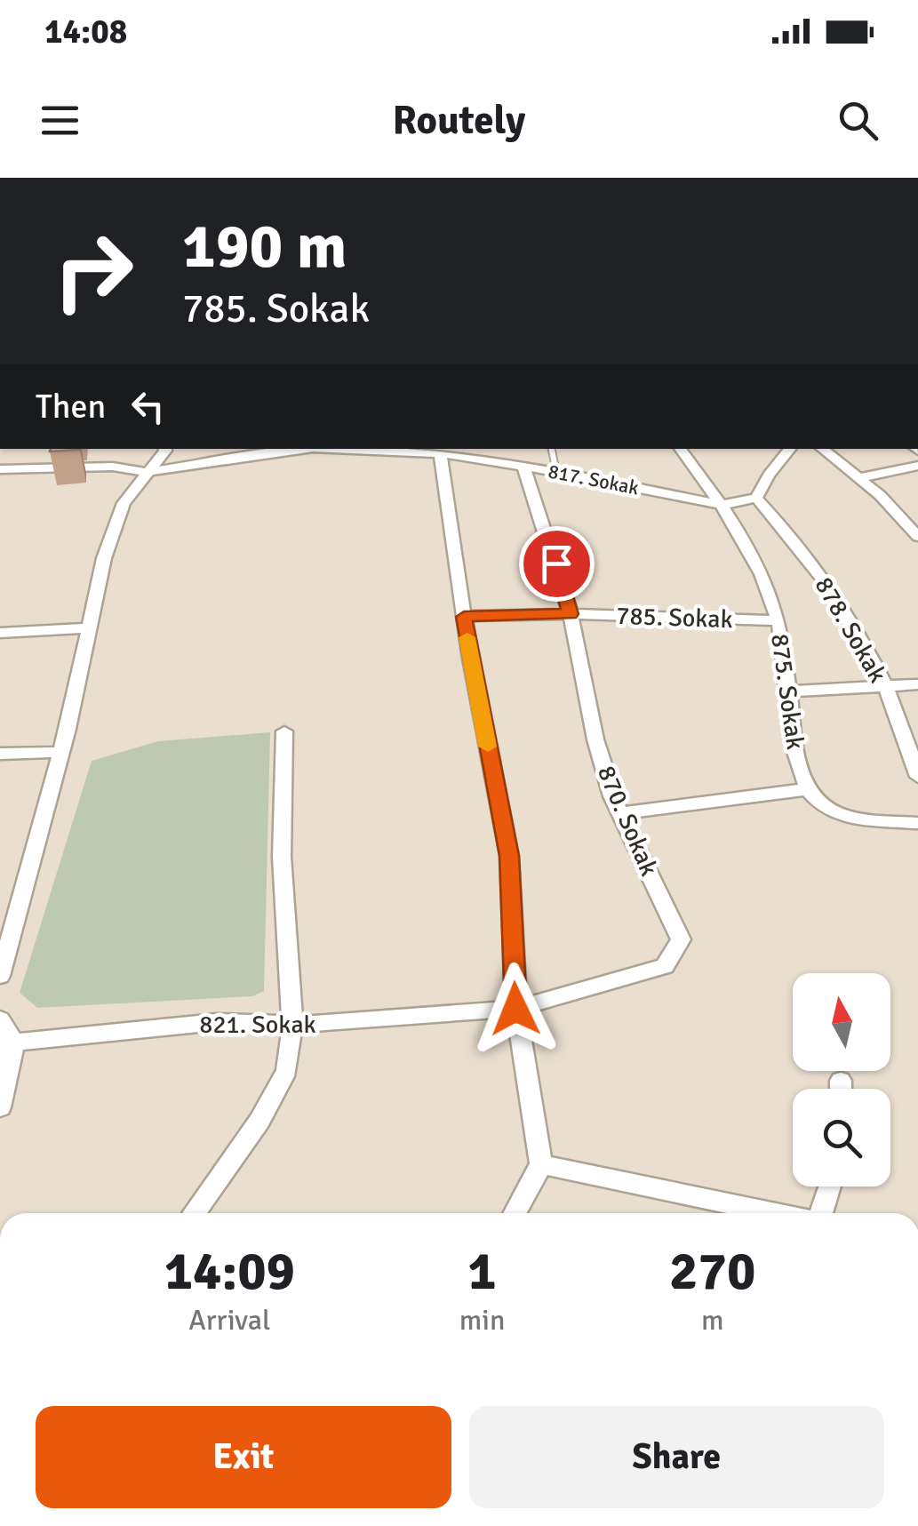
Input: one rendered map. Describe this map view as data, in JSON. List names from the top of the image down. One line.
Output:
{"streets":{"street":["817. Sokak","785. Sokak","878. Sokak","875. Sokak","870. Sokak","821. Sokak"]},"crossings":[["817. Sokak","875. Sokak"],["817. Sokak","870. Sokak"],["785. Sokak","875. Sokak"],["785. Sokak","870. Sokak"],["870. Sokak","821. Sokak"]],"north":"top","page":{"status":"14:08","header":"Routely","turn":["190 m","785. Sokak"],"then":"Then","eta":["14:09","Arrival","1","min","270","m"],"buttons":["Exit","Share"]}}
